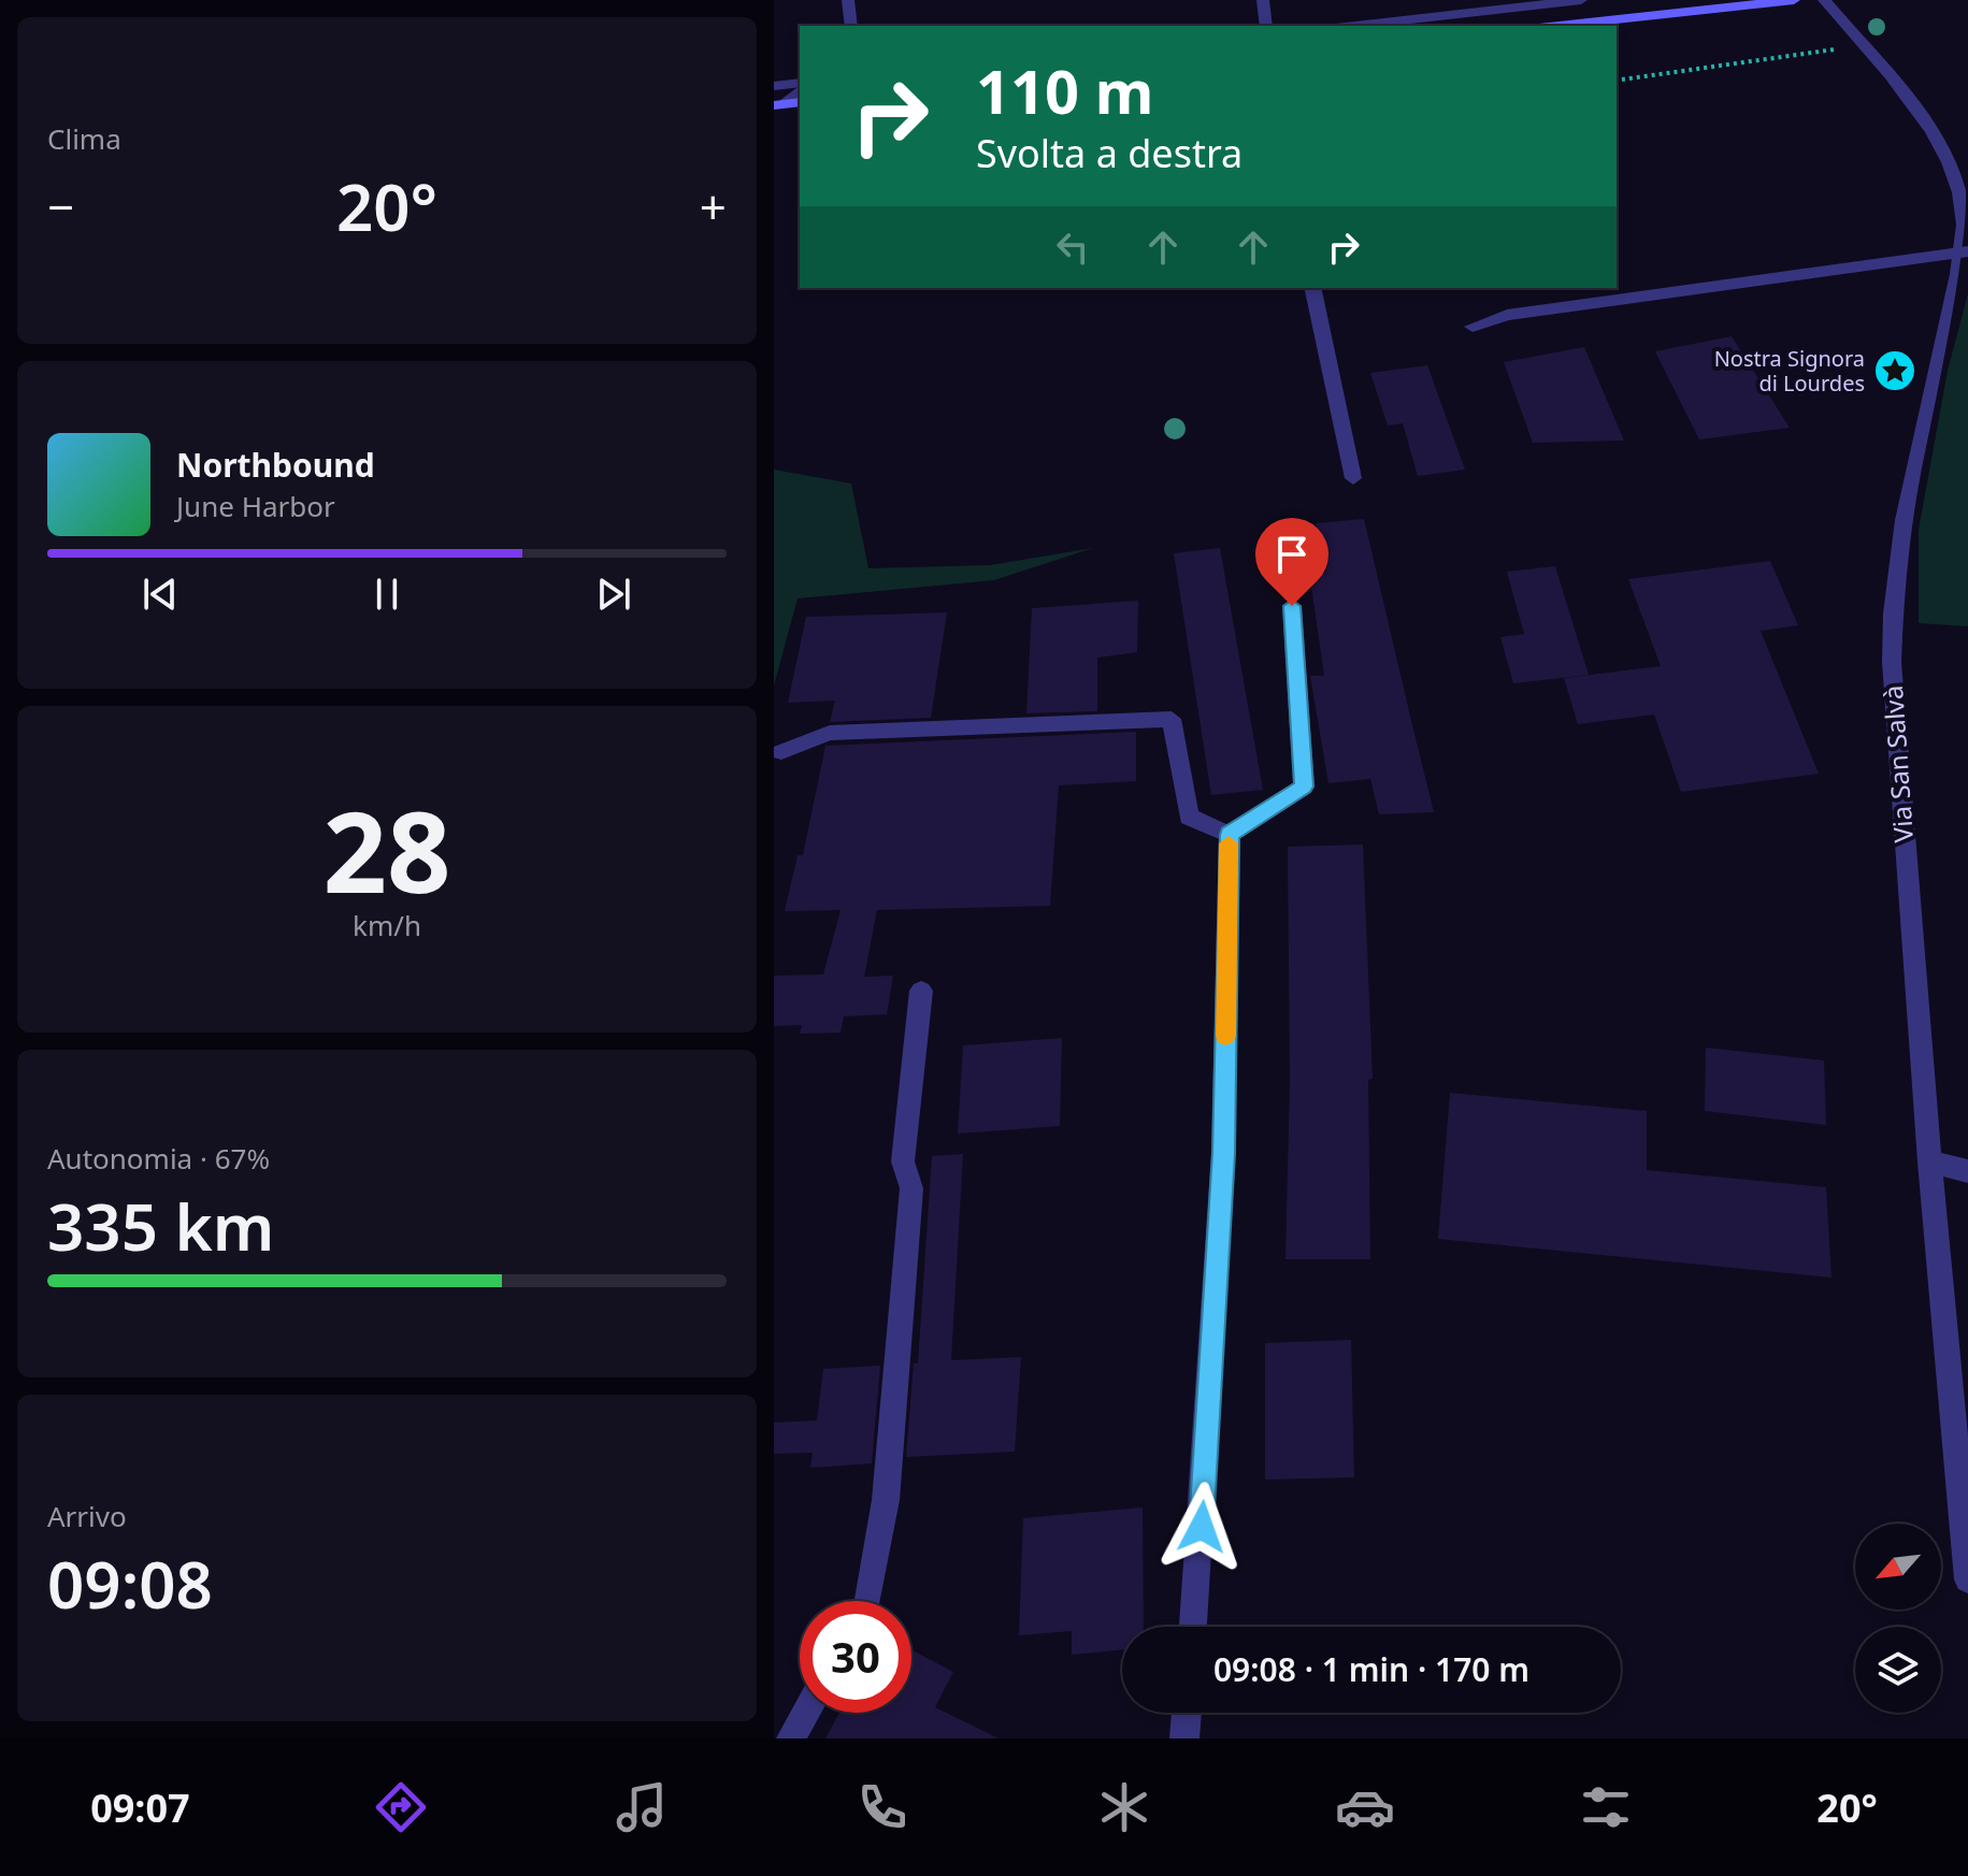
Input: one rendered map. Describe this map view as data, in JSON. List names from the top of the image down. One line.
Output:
{"streets":{"street":["Via San Salvà"]},"places":{"place":["Nostra Signora di Lourdes"]},"north":"bottom left","page":{"tile":["Clima",["28","km/h"],["Autonomia · 67%","335 km"],["Arrivo","09:08"]],"turn":["110 m","Svolta a destra"],"heat":["−","20°","+"],"song":["Northbound","June Harbor"],"limit":"30","trip":"09:08 · 1 min · 170 m","tabs":["09:07","20°"]}}
